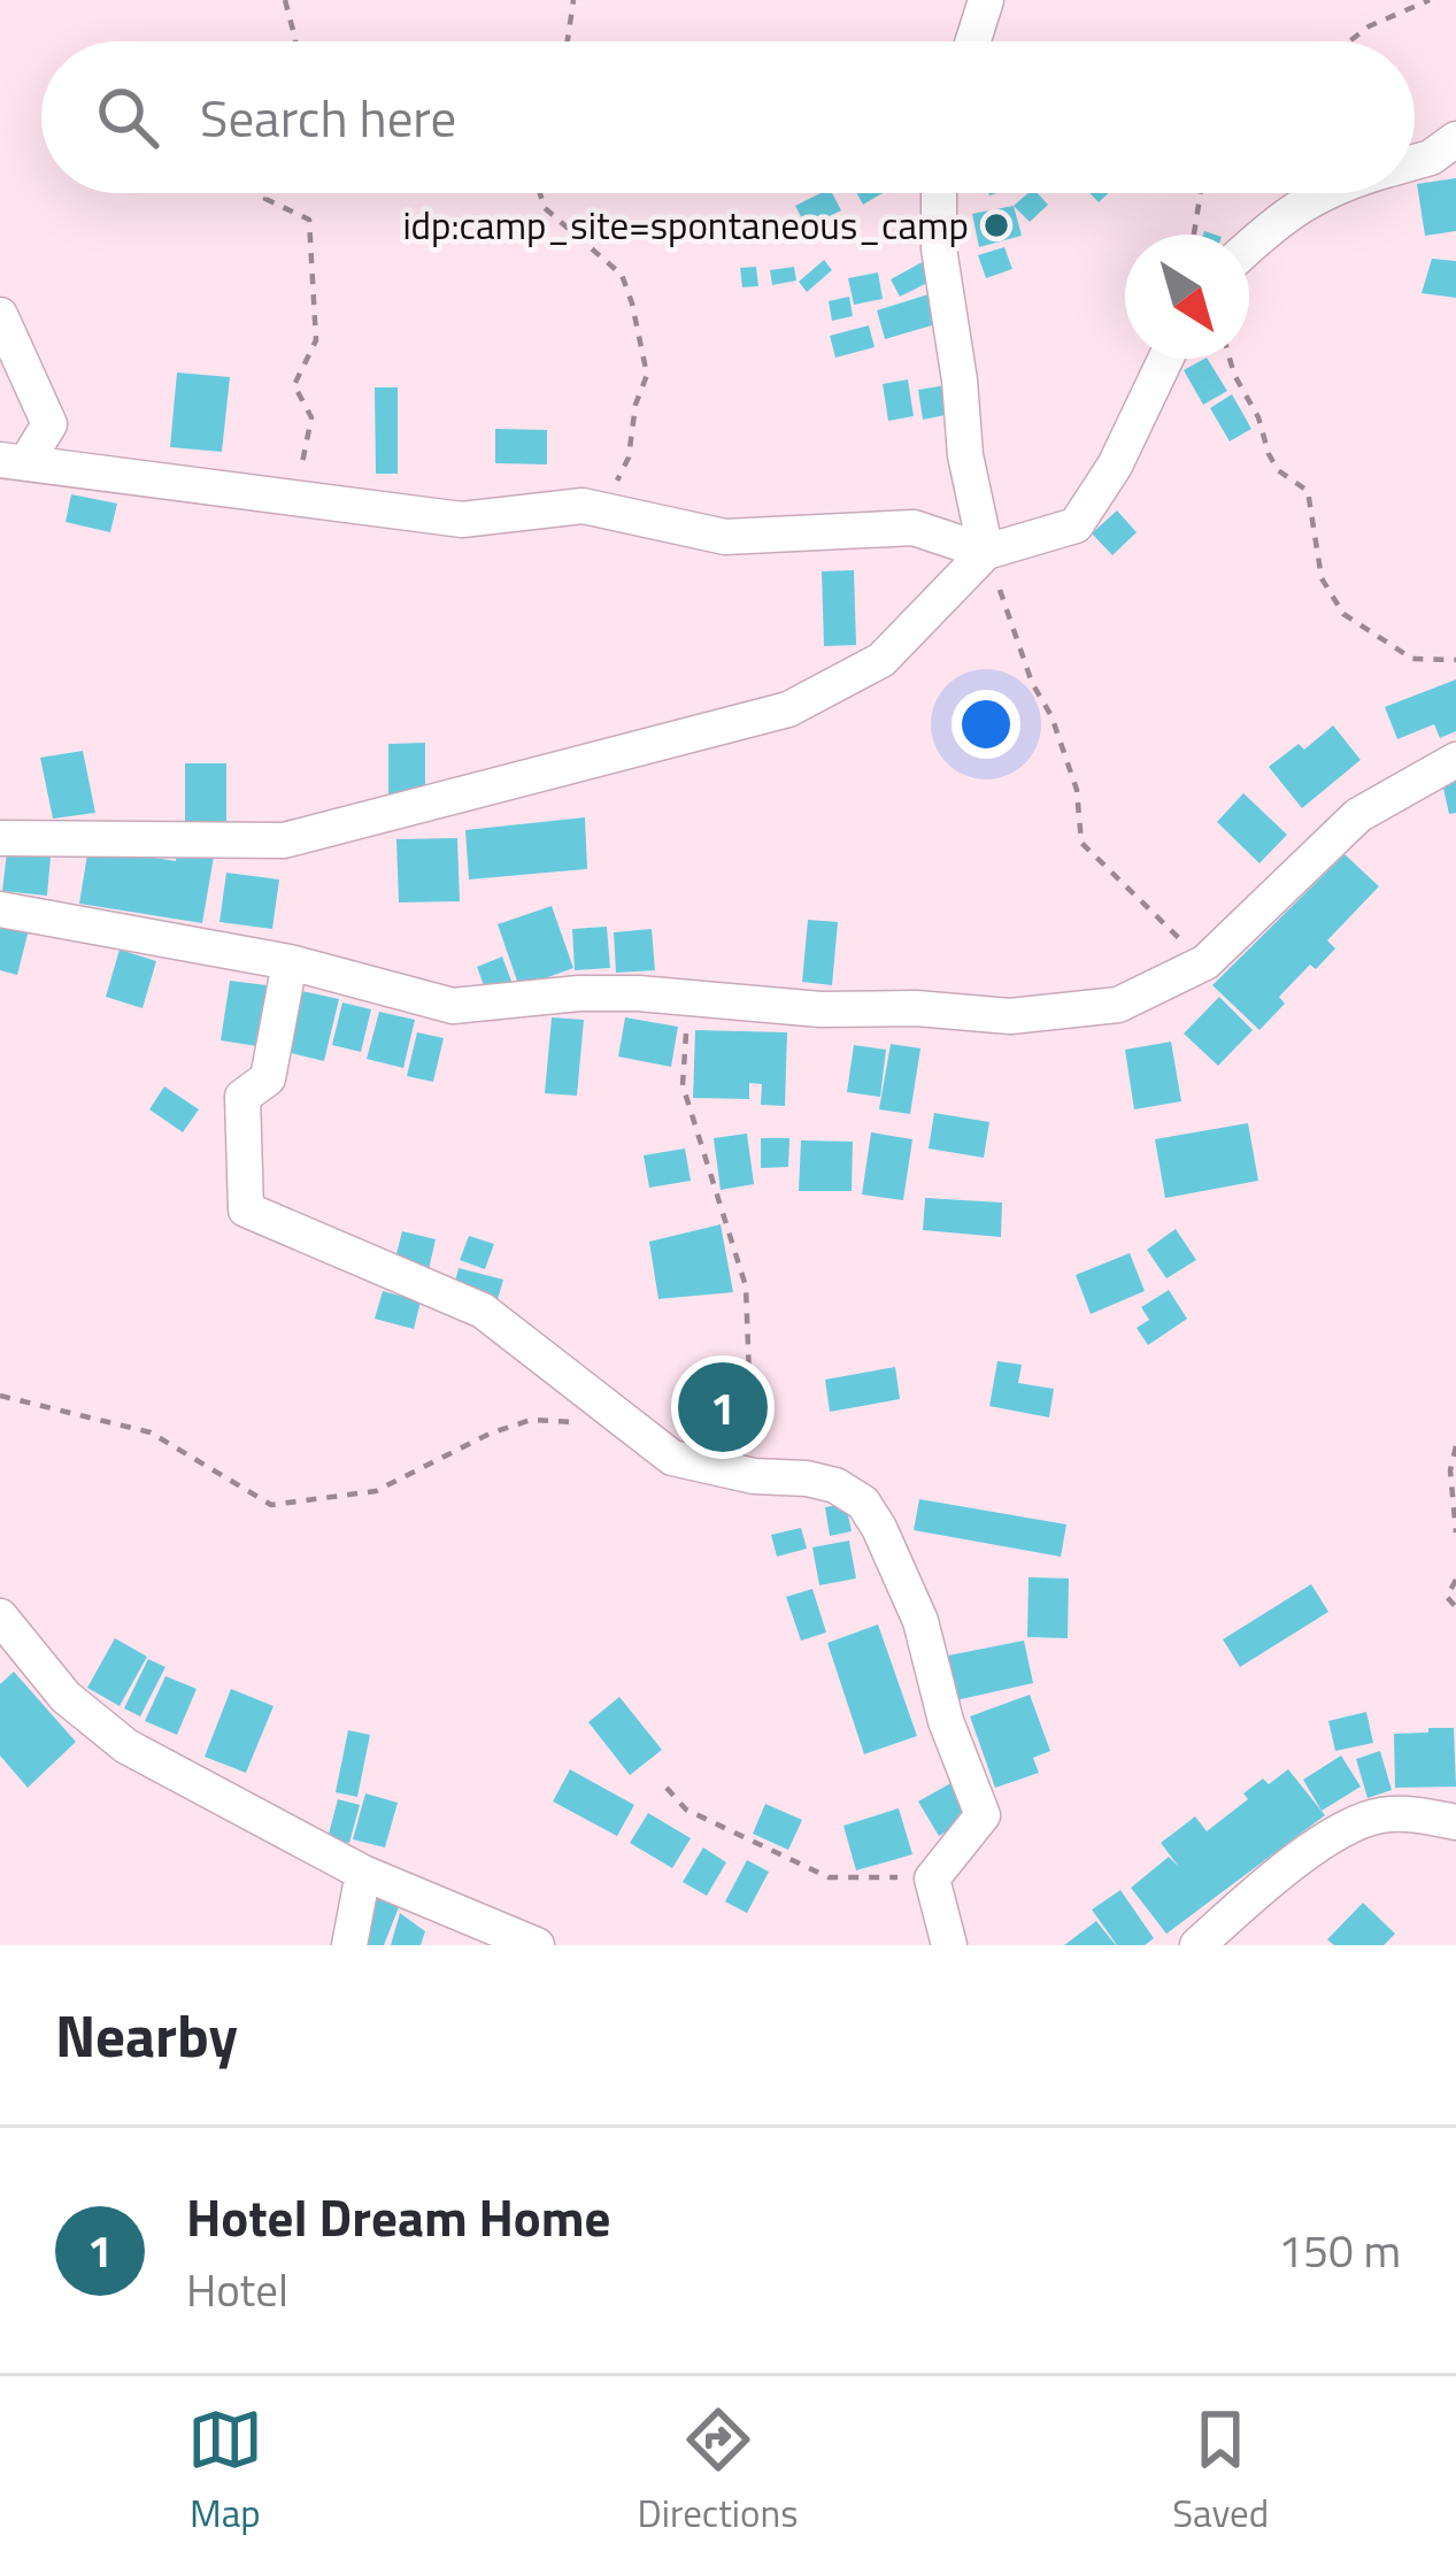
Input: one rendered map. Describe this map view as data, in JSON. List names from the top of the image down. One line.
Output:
{"places":["idp:camp_site=spontaneous_camp"],"north":"bottom right","page":{"search":"Search here","pins":"1","heading":"Nearby","list":[{"mark":"1","name":"Hotel Dream Home","note":"Hotel","value":"150 m"}],"nav":["Map","Directions","Saved"]}}
